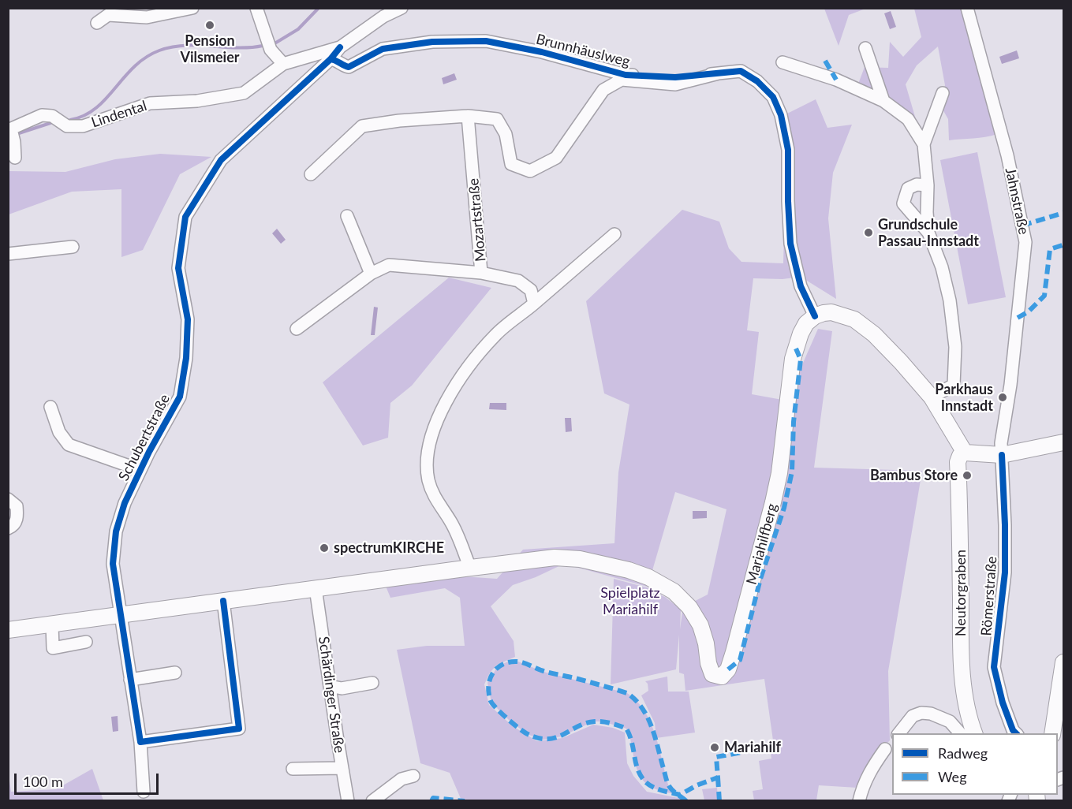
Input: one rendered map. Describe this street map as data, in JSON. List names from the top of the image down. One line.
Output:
{"streets":{"main road":["Mariahilfberg","Neutorgraben"],"street":["Brunnhäuslweg","Lindental","Jahnstraße","Mozartstraße","Schubertstraße","Römerstraße","Schärdinger Straße"]},"crossings":[["Brunnhäuslweg","Schubertstraße"],["Brunnhäuslweg","Mariahilfberg"],["Lindental","Schubertstraße"],["Jahnstraße","Römerstraße"]],"parks":["Spielplatz Mariahilf"],"places":["Pension Vilsmeier","Grundschule Passau-Innstadt","Parkhaus Innstadt","Bambus Store","spectrumKIRCHE","Mariahilf"],"legend":["Radweg","Weg"],"scale_bar":"100 m"}
